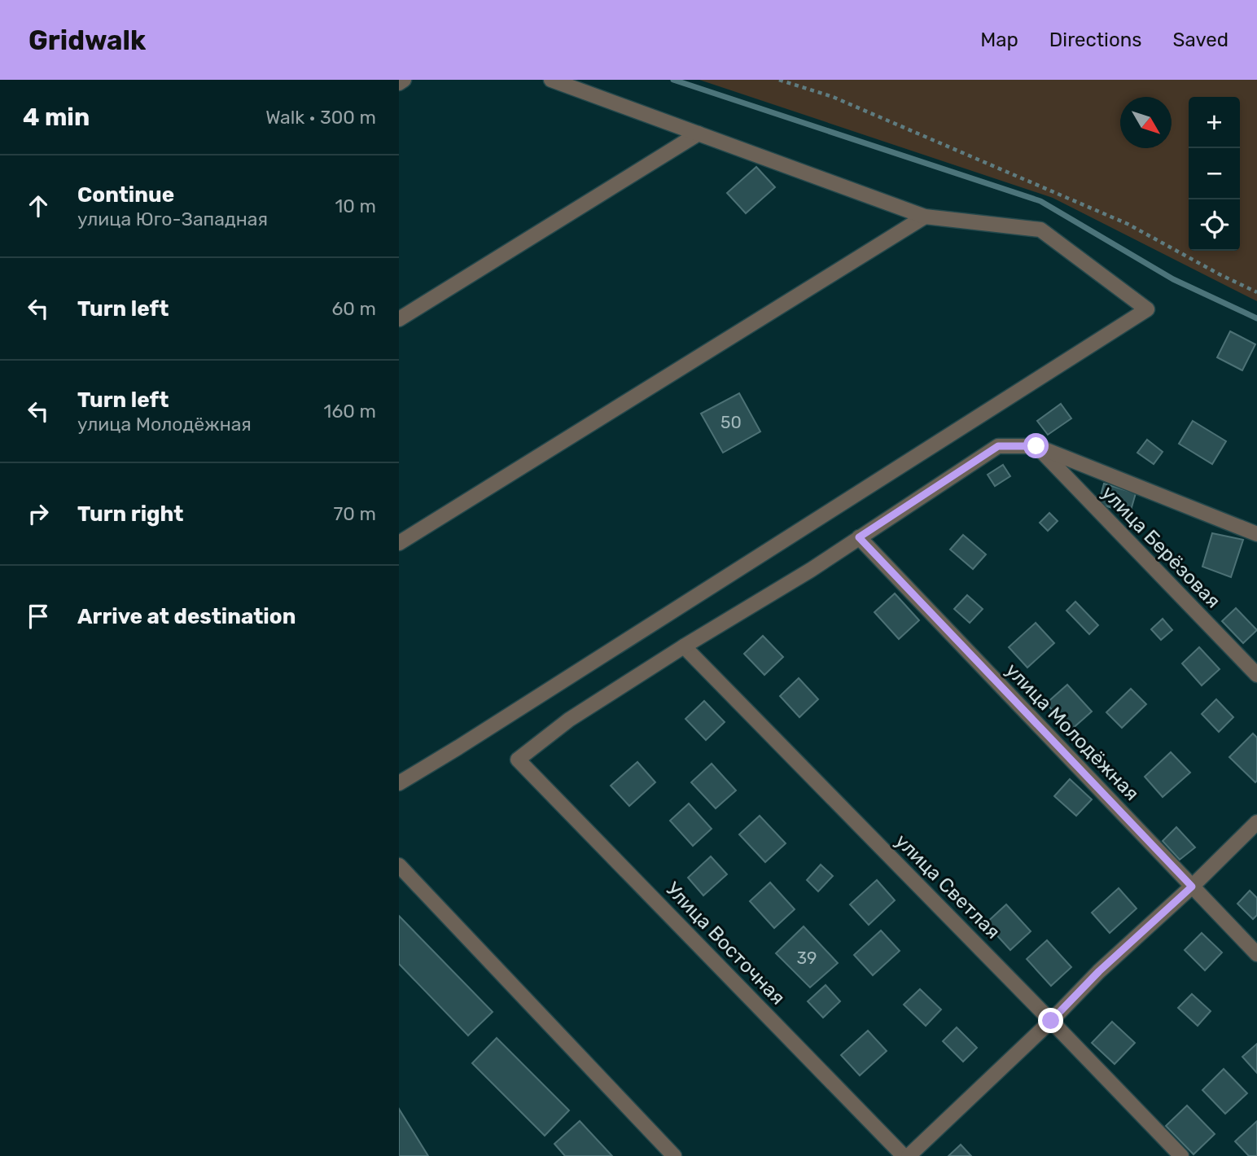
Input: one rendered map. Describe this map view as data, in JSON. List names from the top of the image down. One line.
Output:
{"streets":{"street":["улица Берёзовая","улица Молодёжная","улица Светлая","Улица Восточная"]},"crossings":[["улица Светлая","Улица Восточная"]],"house_numbers":["50","39"],"north":"bottom right","page":{"header":"Gridwalk","nav":["Map","Directions","Saved"],"heading":["4 min","Walk · 300 m"],"map_buttons":["+","−"],"list":[["Continue","улица Юго-Западная","10 m"],["Turn left","60 m"],["Turn left","улица Молодёжная","160 m"],["Turn right","70 m"],"Arrive at destination"]}}
